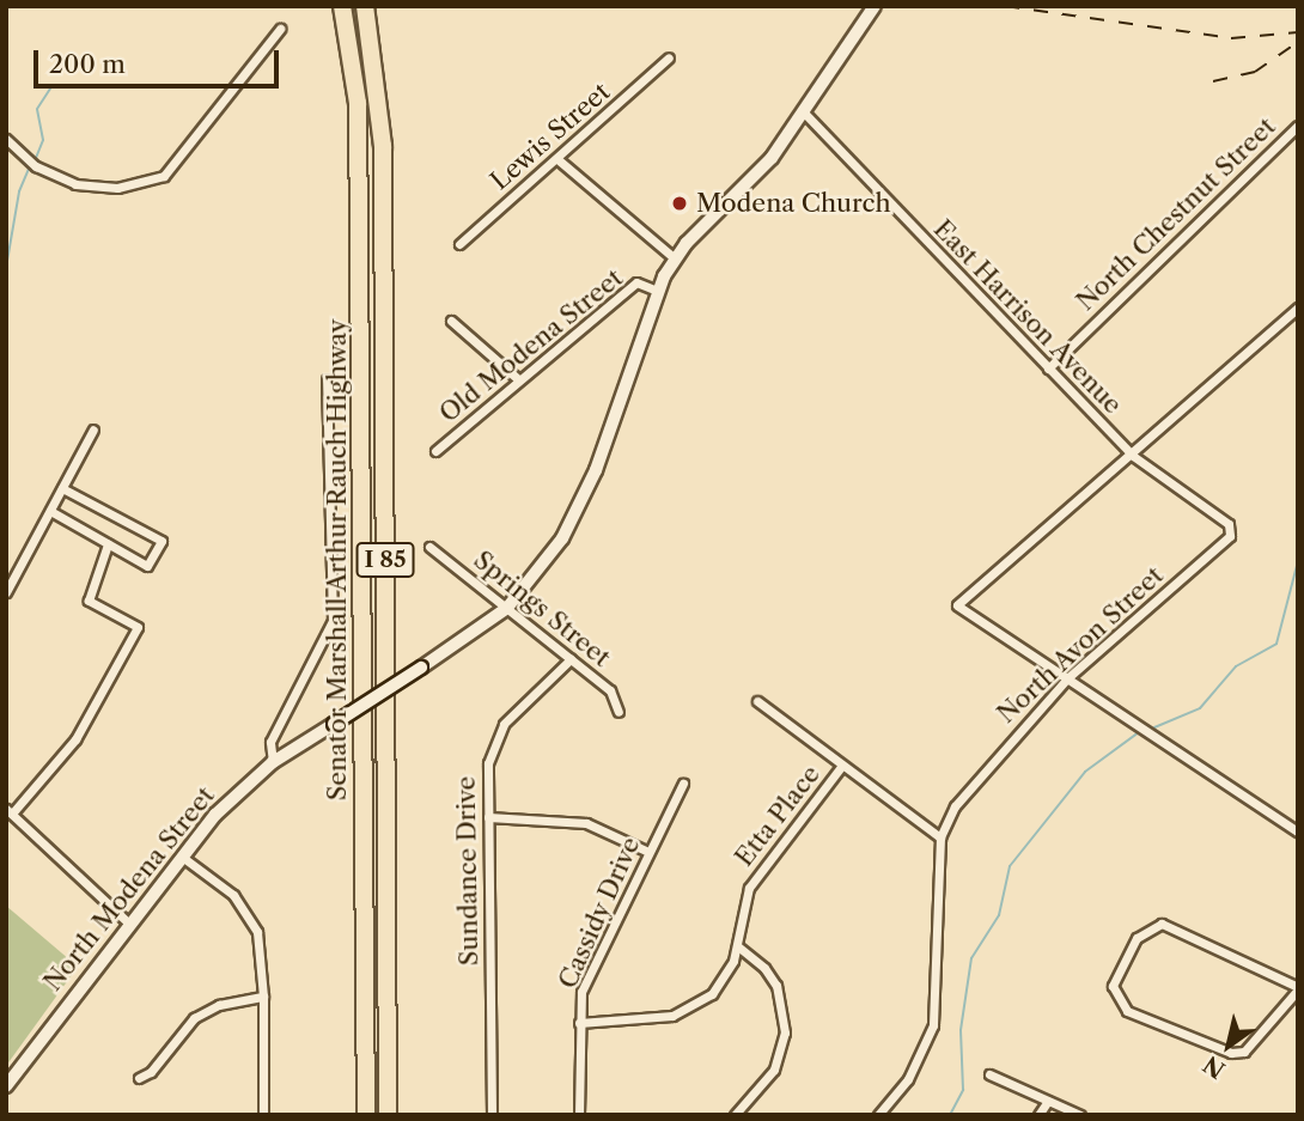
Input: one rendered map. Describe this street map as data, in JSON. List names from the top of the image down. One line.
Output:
{"streets":{"highway":["Senator Marshall Arthur Rauch Highway","I 85"],"street":["Lewis Street","North Chestnut Street","East Harrison Avenue","Old Modena Street","Springs Street","North Avon Street","Etta Place","Sundance Drive","North Modena Street","Cassidy Drive"]},"crossings":[["North Chestnut Street","East Harrison Avenue"],["East Harrison Avenue","North Avon Street"],["East Harrison Avenue","North Modena Street"],["Old Modena Street","North Modena Street"],["Springs Street","Sundance Drive"],["Springs Street","North Modena Street"],["Etta Place","Cassidy Drive"]],"places":["Modena Church"],"scale_bar":"200 m","north":"bottom left"}
